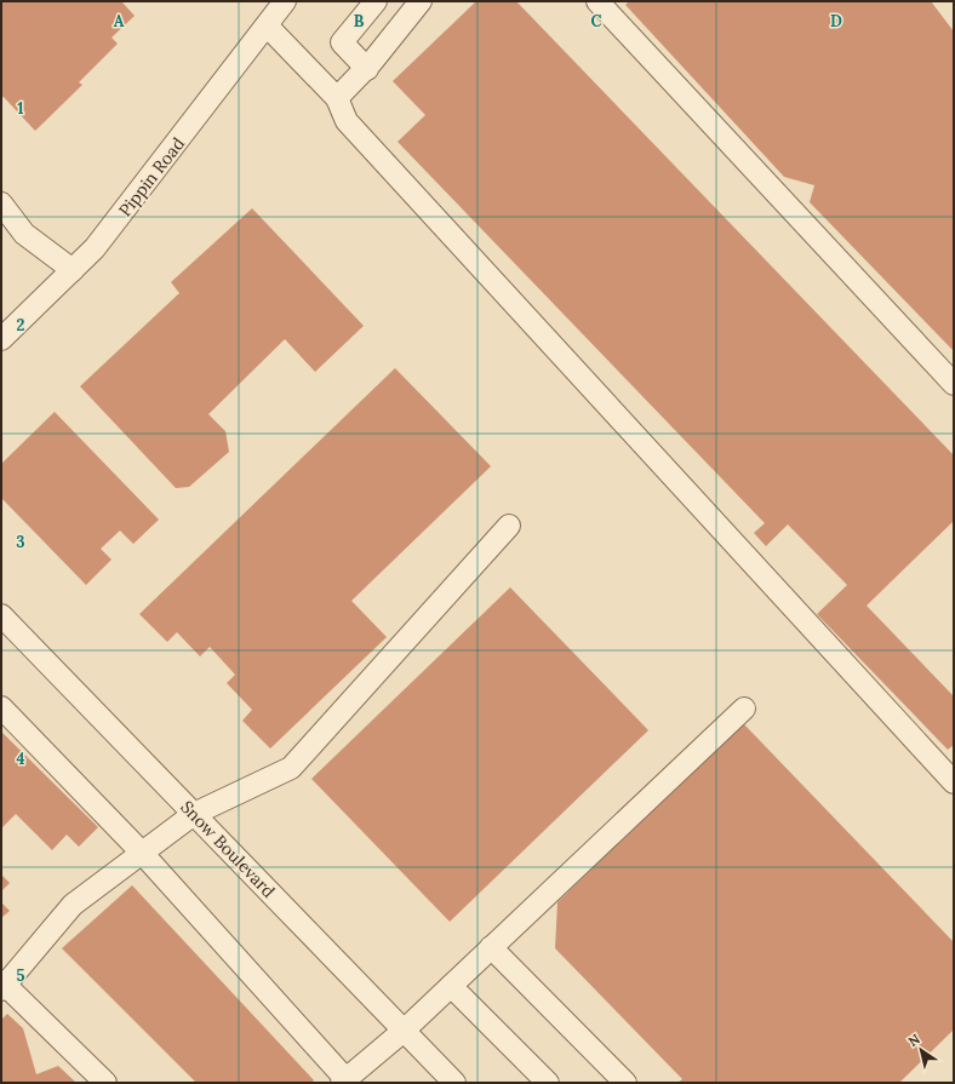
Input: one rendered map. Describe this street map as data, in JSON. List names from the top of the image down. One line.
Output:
{"streets":{"street":["Pippin Road","Snow Boulevard"]},"north":"top left","grid":{"columns":["A","B","C","D"],"rows":["1","2","3","4","5"]}}
